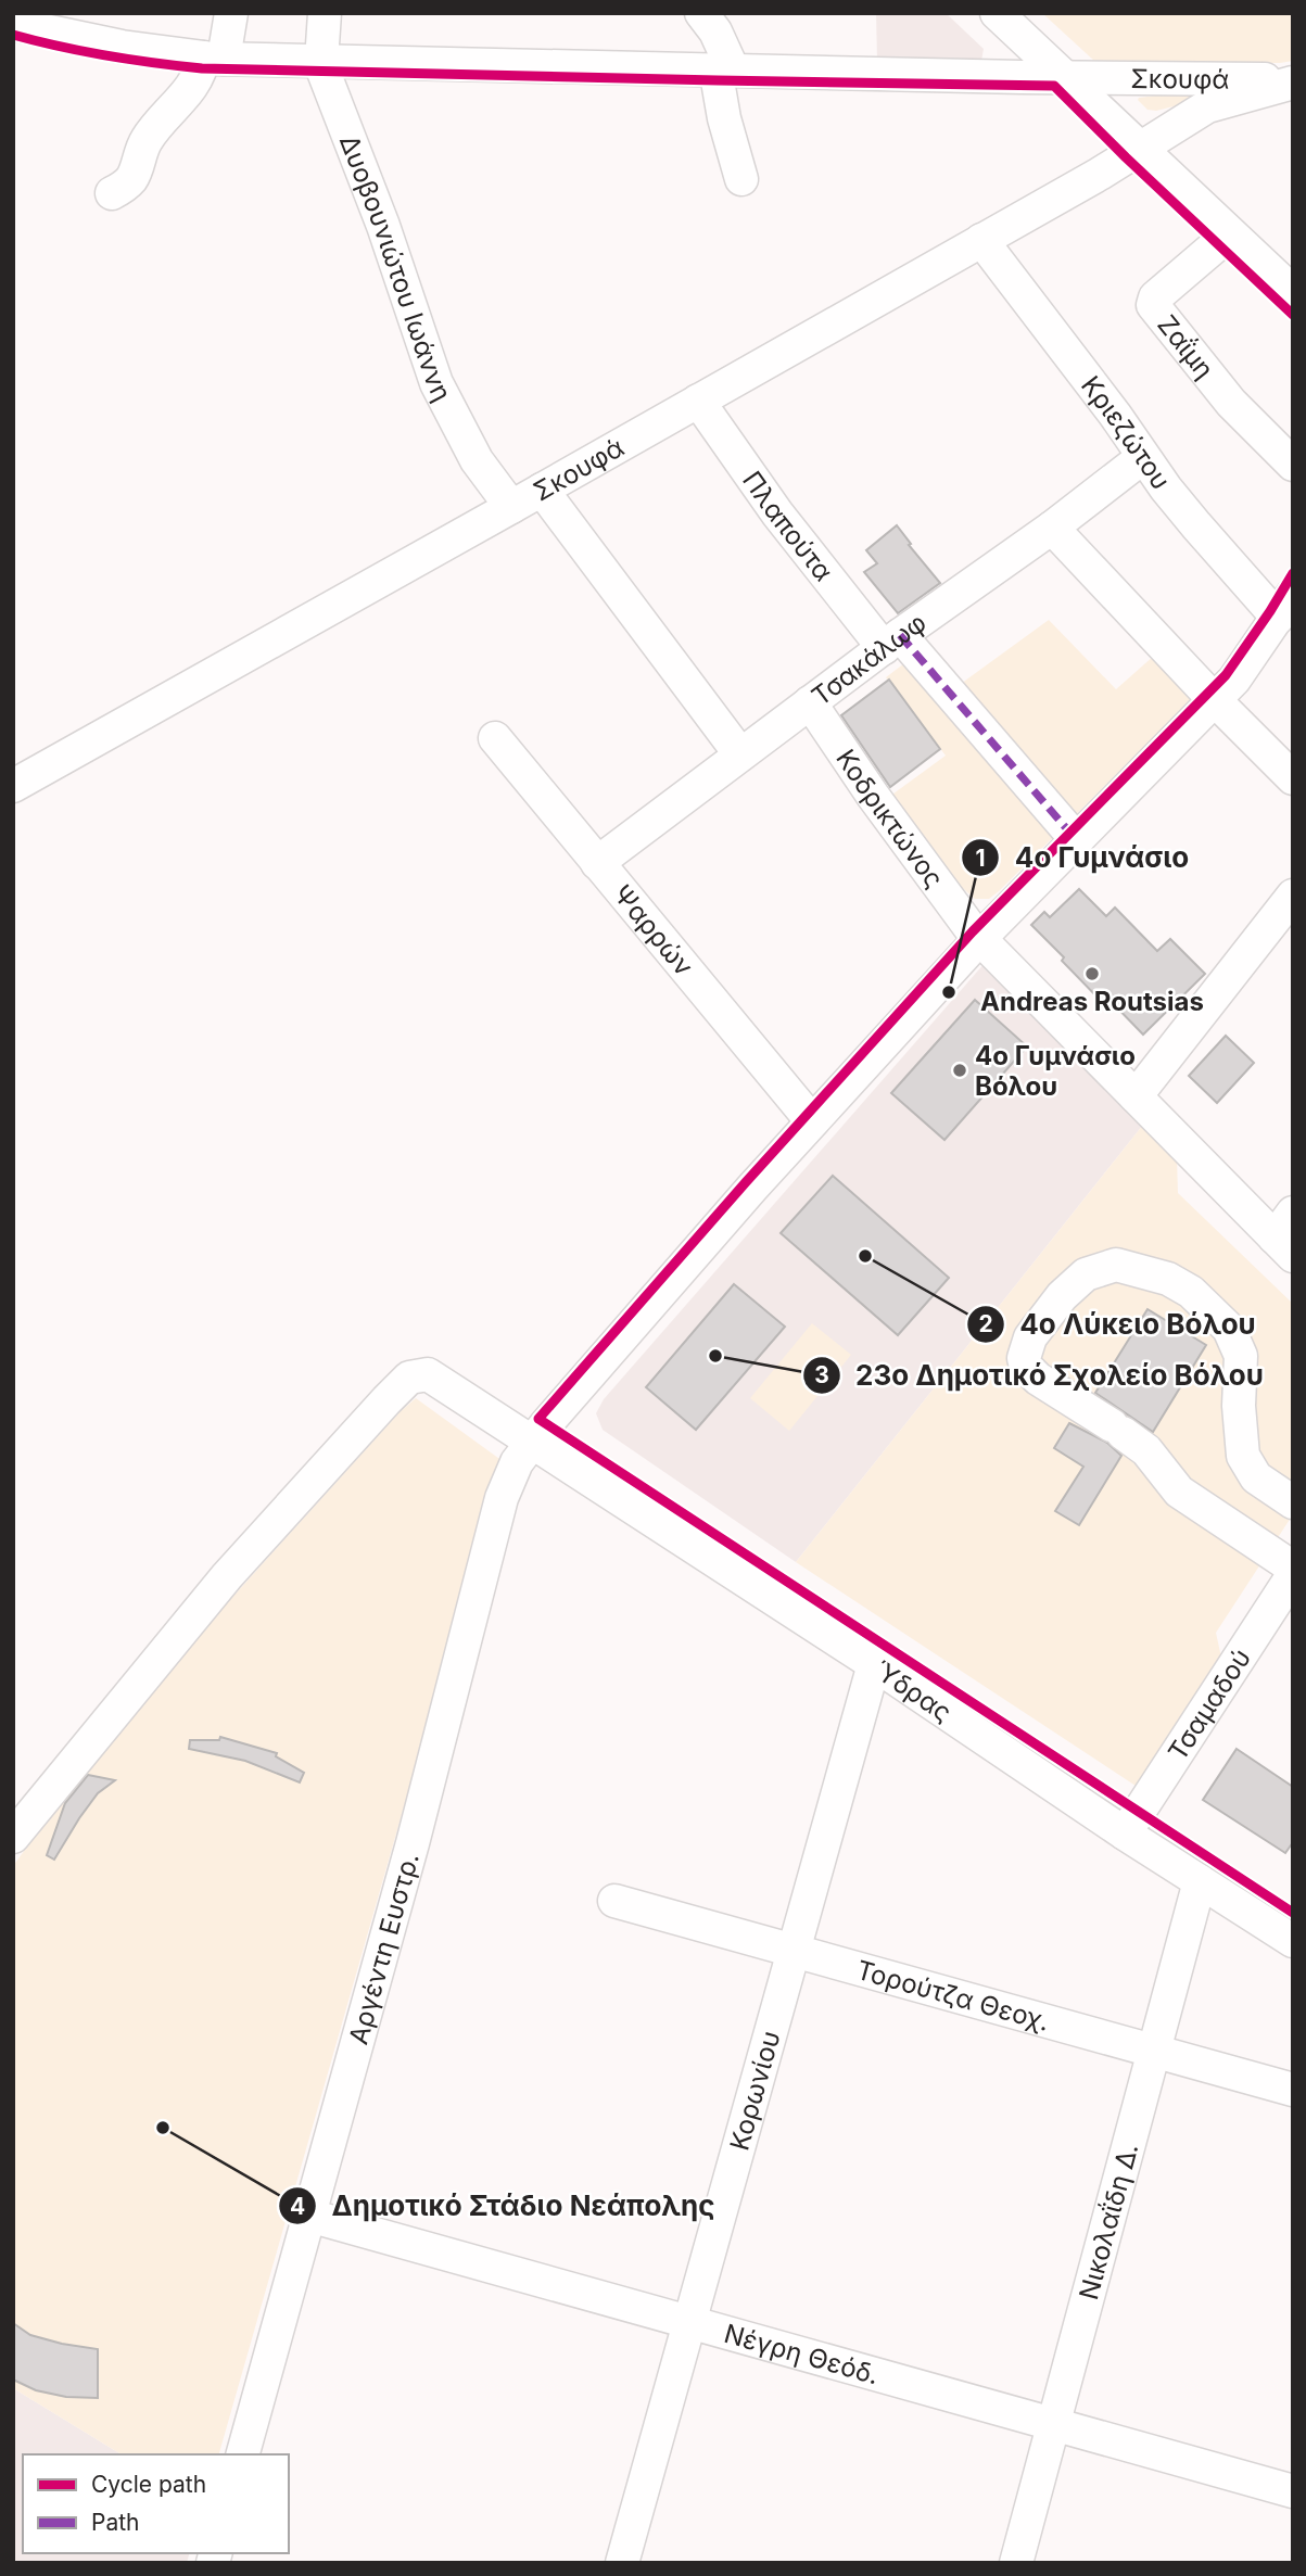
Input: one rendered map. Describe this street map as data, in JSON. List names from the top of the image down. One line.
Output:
{"streets":{"street":["Σκουφά","Δυοβουνιώτου Ιωάννη","Ζαΐμη","Κριεζώτου","Πλαπούτα","Τσακάλωφ","Κοδρικτώνος","Ψαρρών","Ύδρας","Τσαμαδού","Αργέντη Ευστρ.","Τορούτζα Θεοχ.","Κορωνίου","Νικολαΐδη Δ.","Νέγρη Θεόδ."]},"crossings":[["Σκουφά","Δυοβουνιώτου Ιωάννη"],["Σκουφά","Κριεζώτου"],["Σκουφά","Πλαπούτα"],["Κριεζώτου","Τσακάλωφ"],["Κριεζώτου","Αργέντη Ευστρ."],["Πλαπούτα","Τσακάλωφ"],["Πλαπούτα","Αργέντη Ευστρ."],["Τσακάλωφ","Κοδρικτώνος"],["Τσακάλωφ","Ψαρρών"],["Κοδρικτώνος","Αργέντη Ευστρ."],["Ψαρρών","Αργέντη Ευστρ."],["Ύδρας","Τσαμαδού"],["Ύδρας","Αργέντη Ευστρ."],["Ύδρας","Κορωνίου"],["Ύδρας","Νικολαΐδη Δ."],["Αργέντη Ευστρ.","Νέγρη Θεόδ."],["Τορούτζα Θεοχ.","Κορωνίου"],["Τορούτζα Θεοχ.","Νικολαΐδη Δ."],["Κορωνίου","Νέγρη Θεόδ."],["Νικολαΐδη Δ.","Νέγρη Θεόδ."]],"places":["Andreas Routsias","4ο Γυμνάσιο","4ο Γυμνάσιο Βόλου","4ο Λύκειο Βόλου","23ο Δημοτικό Σχολείο Βόλου","Δημοτικό Στάδιο Νεάπολης"],"legend":["Cycle path","Path"]}
